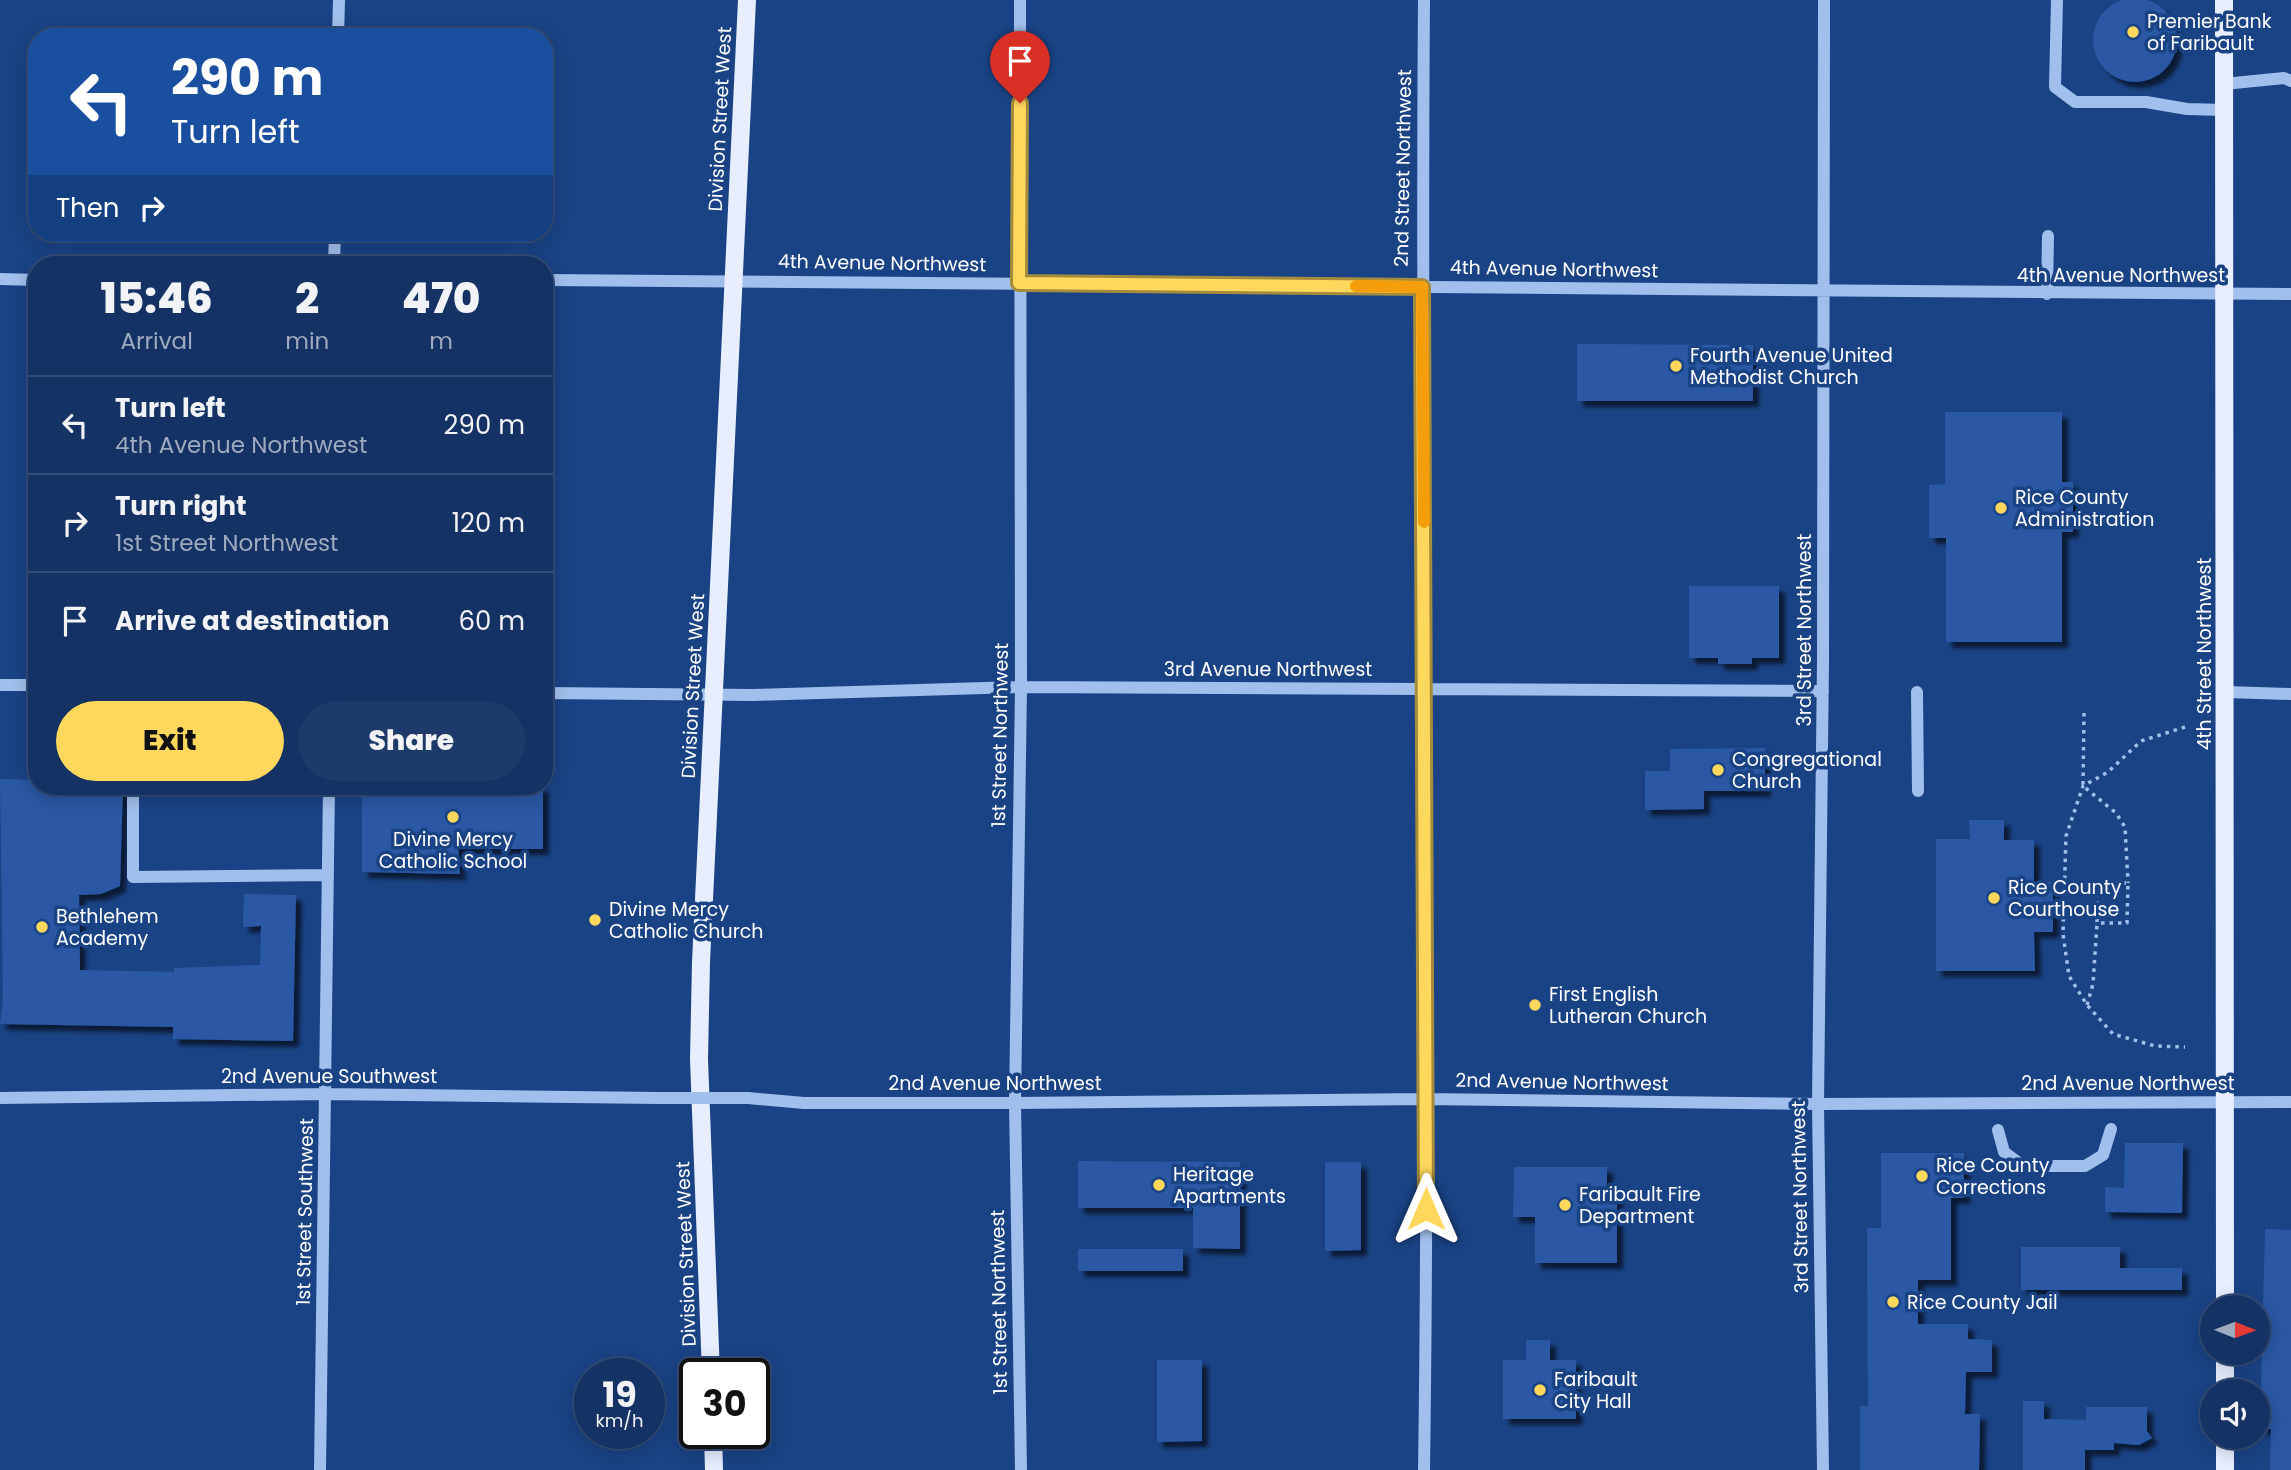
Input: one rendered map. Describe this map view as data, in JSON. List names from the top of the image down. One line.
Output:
{"streets":{"main road":["Division Street West","4th Street Northwest"],"street":["2nd Street Northwest","4th Avenue Northwest","3rd Street Northwest","3rd Avenue Northwest","1st Street Northwest","2nd Avenue Southwest","2nd Avenue Northwest","1st Street Southwest"]},"crossings":[["Division Street West","4th Avenue Northwest"],["Division Street West","3rd Avenue Northwest"],["2nd Street Northwest","4th Avenue Northwest"],["2nd Street Northwest","3rd Avenue Northwest"],["2nd Street Northwest","2nd Avenue Northwest"],["4th Avenue Northwest","3rd Street Northwest"],["4th Avenue Northwest","4th Street Northwest"],["4th Avenue Northwest","1st Street Northwest"],["3rd Street Northwest","3rd Avenue Northwest"],["3rd Street Northwest","2nd Avenue Northwest"],["4th Street Northwest","2nd Avenue Northwest"],["3rd Avenue Northwest","1st Street Northwest"],["1st Street Northwest","2nd Avenue Northwest"],["2nd Avenue Southwest","2nd Avenue Northwest"],["2nd Avenue Southwest","1st Street Southwest"]],"places":["Premier Bank of Faribault","Fourth Avenue United Methodist Church","Rice County Administration","Congregational Church","Divine Mercy Catholic School","Rice County Courthouse","Divine Mercy Catholic Church","Bethlehem Academy","First English Lutheran Church","Rice County Corrections","Heritage Apartments","Faribault Fire Department","Rice County Jail","Faribault City Hall"],"north":"right","page":{"turn":["290 m","Turn left"],"then":"Then","eta":["15:46","Arrival","2","min","470","m"],"list":[{"name":"Turn left","note":"4th Avenue Northwest","value":"290 m"},{"name":"Turn right","note":"1st Street Northwest","value":"120 m"},{"name":"Arrive at destination","value":"60 m"}],"buttons":["Exit","Share"],"speed":"19 km/h","limit":"30"}}
